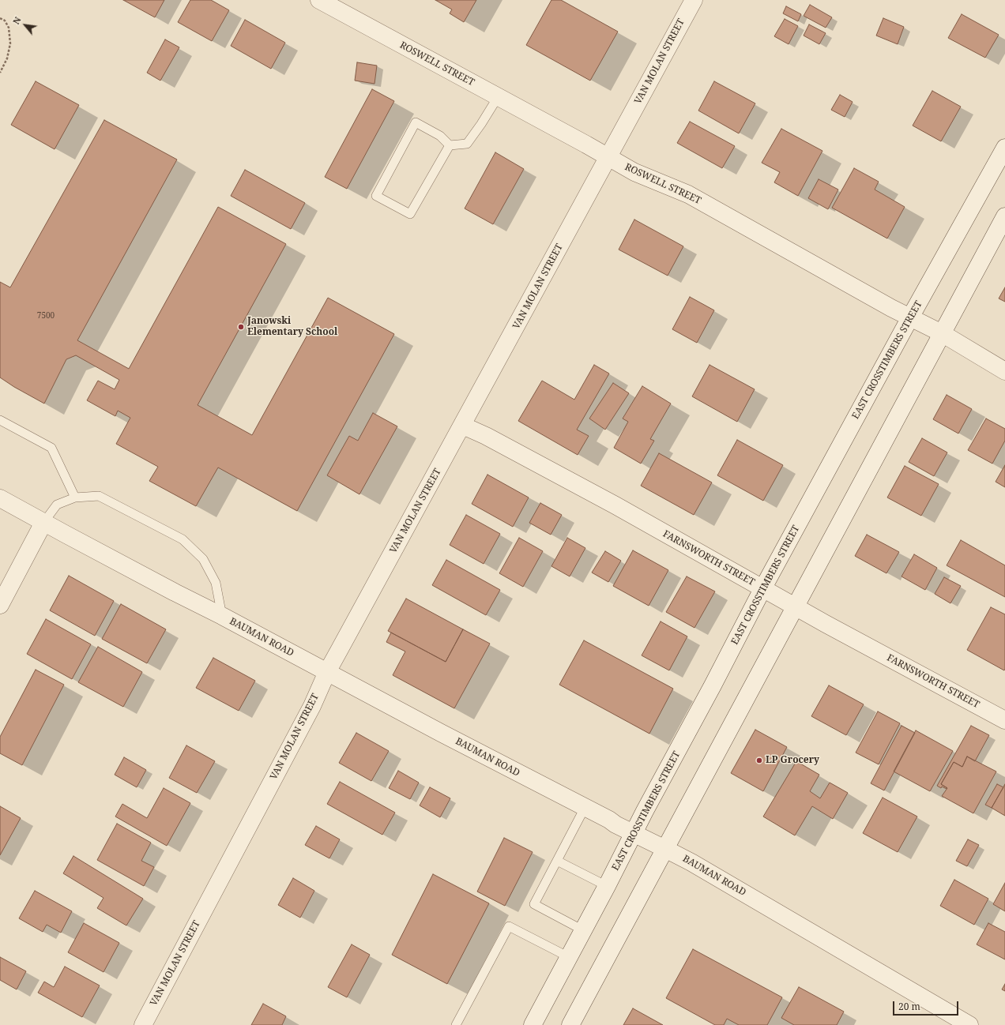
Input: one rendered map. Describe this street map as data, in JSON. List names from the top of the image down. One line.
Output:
{"streets":{"street":["VAN MOLAN STREET","ROSWELL STREET","EAST CROSSTIMBERS STREET","FARNSWORTH STREET","BAUMAN ROAD"]},"crossings":[["VAN MOLAN STREET","ROSWELL STREET"],["VAN MOLAN STREET","FARNSWORTH STREET"],["VAN MOLAN STREET","BAUMAN ROAD"],["ROSWELL STREET","EAST CROSSTIMBERS STREET"],["EAST CROSSTIMBERS STREET","FARNSWORTH STREET"],["EAST CROSSTIMBERS STREET","BAUMAN ROAD"]],"places":["Janowski Elementary School","LP Grocery"],"house_numbers":["7500"],"scale_bar":"20 m","north":"top left"}
